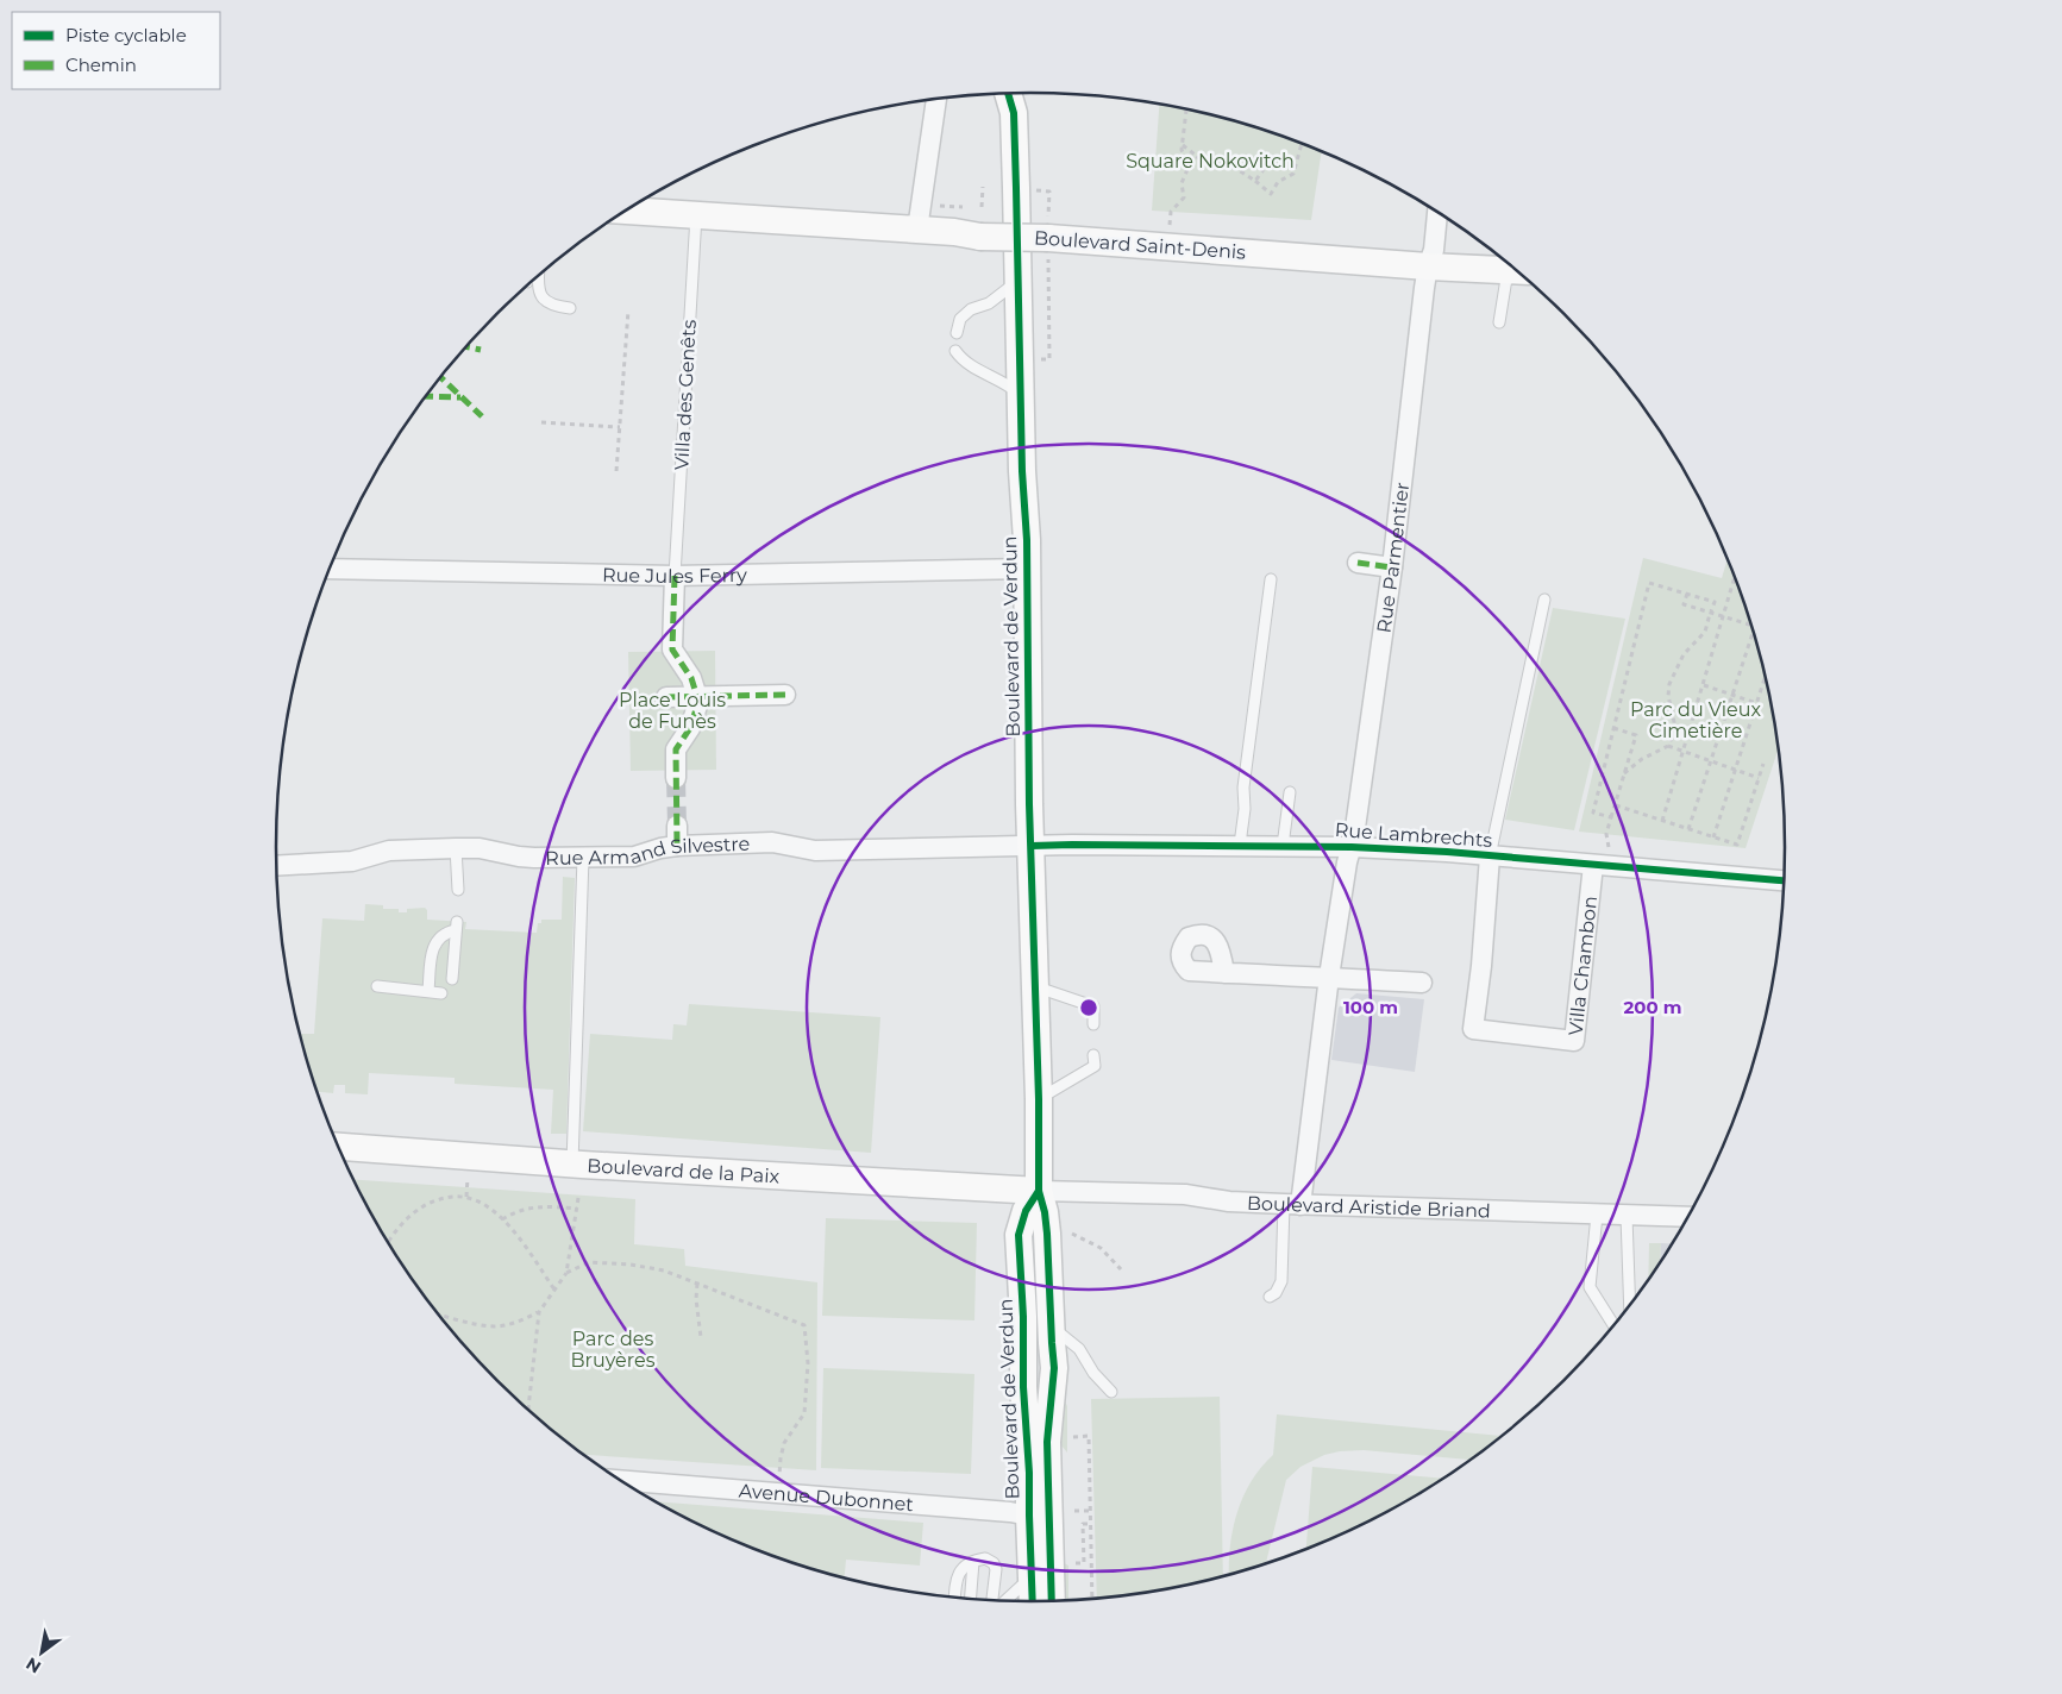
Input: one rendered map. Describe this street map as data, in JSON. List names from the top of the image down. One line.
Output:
{"streets":{"main road":["Boulevard Saint-Denis","Boulevard de Verdun","Boulevard de la Paix"],"street":["Rue Parmentier","Rue Jules Ferry","Rue Lambrechts","Rue Armand Silvestre","Villa Chambon","Boulevard Aristide Briand","Avenue Dubonnet"],"lane":["Villa des Genêts"]},"crossings":[["Boulevard Saint-Denis","Villa des Genêts"],["Boulevard Saint-Denis","Rue Parmentier"],["Villa des Genêts","Rue Jules Ferry"],["Rue Parmentier","Rue Lambrechts"],["Rue Parmentier","Boulevard Aristide Briand"],["Rue Jules Ferry","Boulevard de Verdun"],["Boulevard de Verdun","Rue Lambrechts"],["Boulevard de Verdun","Rue Armand Silvestre"],["Boulevard de Verdun","Boulevard de la Paix"],["Boulevard de Verdun","Boulevard Aristide Briand"],["Boulevard de Verdun","Avenue Dubonnet"],["Rue Lambrechts","Rue Armand Silvestre"],["Rue Lambrechts","Villa Chambon"],["Boulevard de la Paix","Boulevard Aristide Briand"]],"parks":["Square Nokovitch","Place Louis de Funès","Parc du Vieux Cimetière","Parc des Bruyères"],"legend":["Piste cyclable","Chemin"],"north":"bottom left","rings":["100 m","200 m"]}
